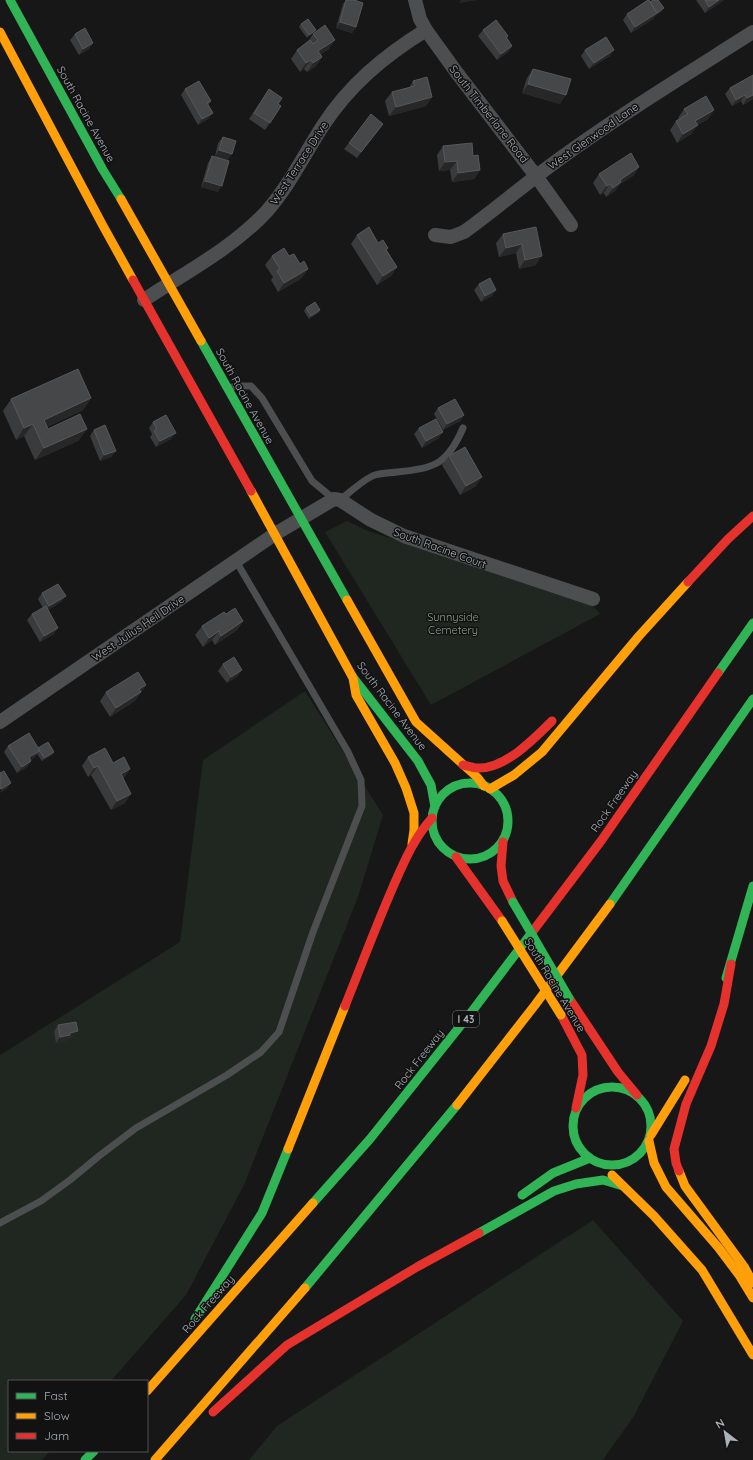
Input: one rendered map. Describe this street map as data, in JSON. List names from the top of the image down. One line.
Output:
{"streets":{"main road":["South Racine Avenue","Rock Freeway","I 43"],"street":["South Timberlane Road","West Glenwood Lane","West Terrace Drive","South Racine Court","West Julius Heil Drive"]},"crossings":[["South Racine Avenue","West Terrace Drive"],["South Racine Avenue","West Julius Heil Drive"],["South Timberlane Road","West Glenwood Lane"],["South Timberlane Road","West Terrace Drive"]],"parks":["Sunnyside Cemetery"],"legend":["Fast","Slow","Jam"],"north":"top left"}
